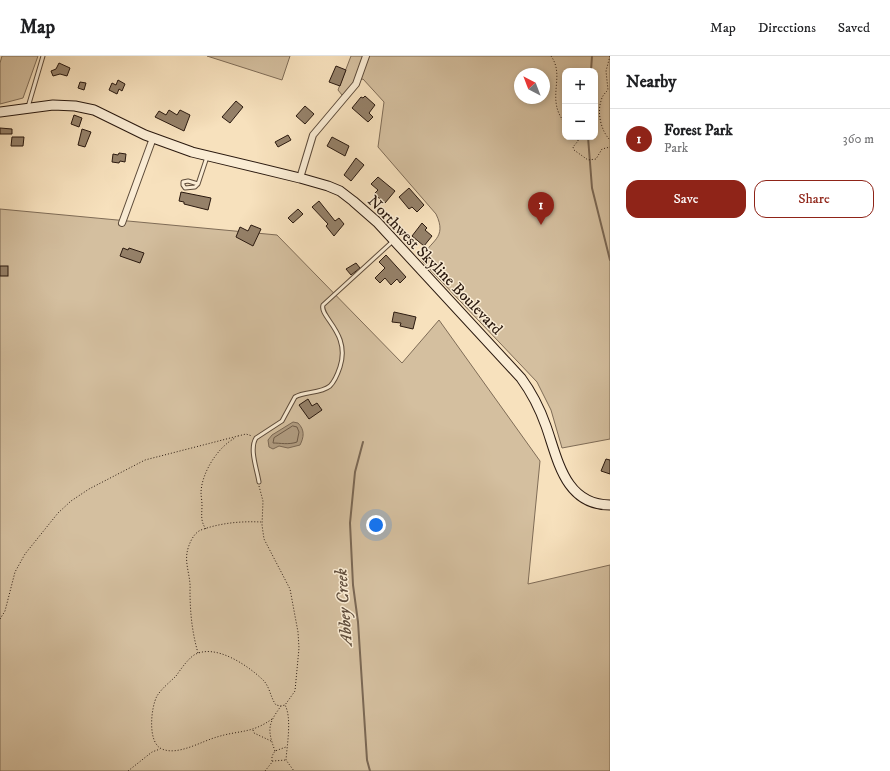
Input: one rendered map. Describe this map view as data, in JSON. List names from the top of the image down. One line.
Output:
{"streets":{"main road":["Northwest Skyline Boulevard"]},"water":["Abbey Creek"],"north":"top left","page":{"header":"Map","nav":["Map","Directions","Saved"],"heading":"Nearby","map_buttons":["+","−"],"list":[{"mark":"1","name":"Forest Park","note":"Park","value":"360 m"}],"buttons":["Save","Share"],"pins":"1"}}
